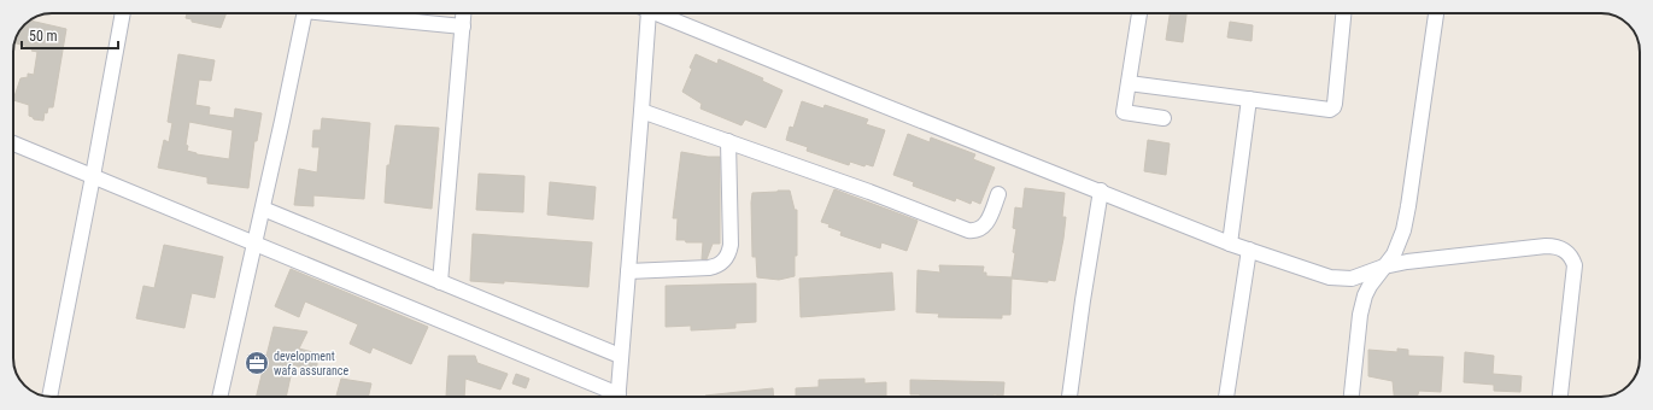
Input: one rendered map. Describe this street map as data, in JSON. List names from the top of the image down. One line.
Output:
{"places":{"office":["development wafa assurance"]},"scale_bar":"50 m"}
